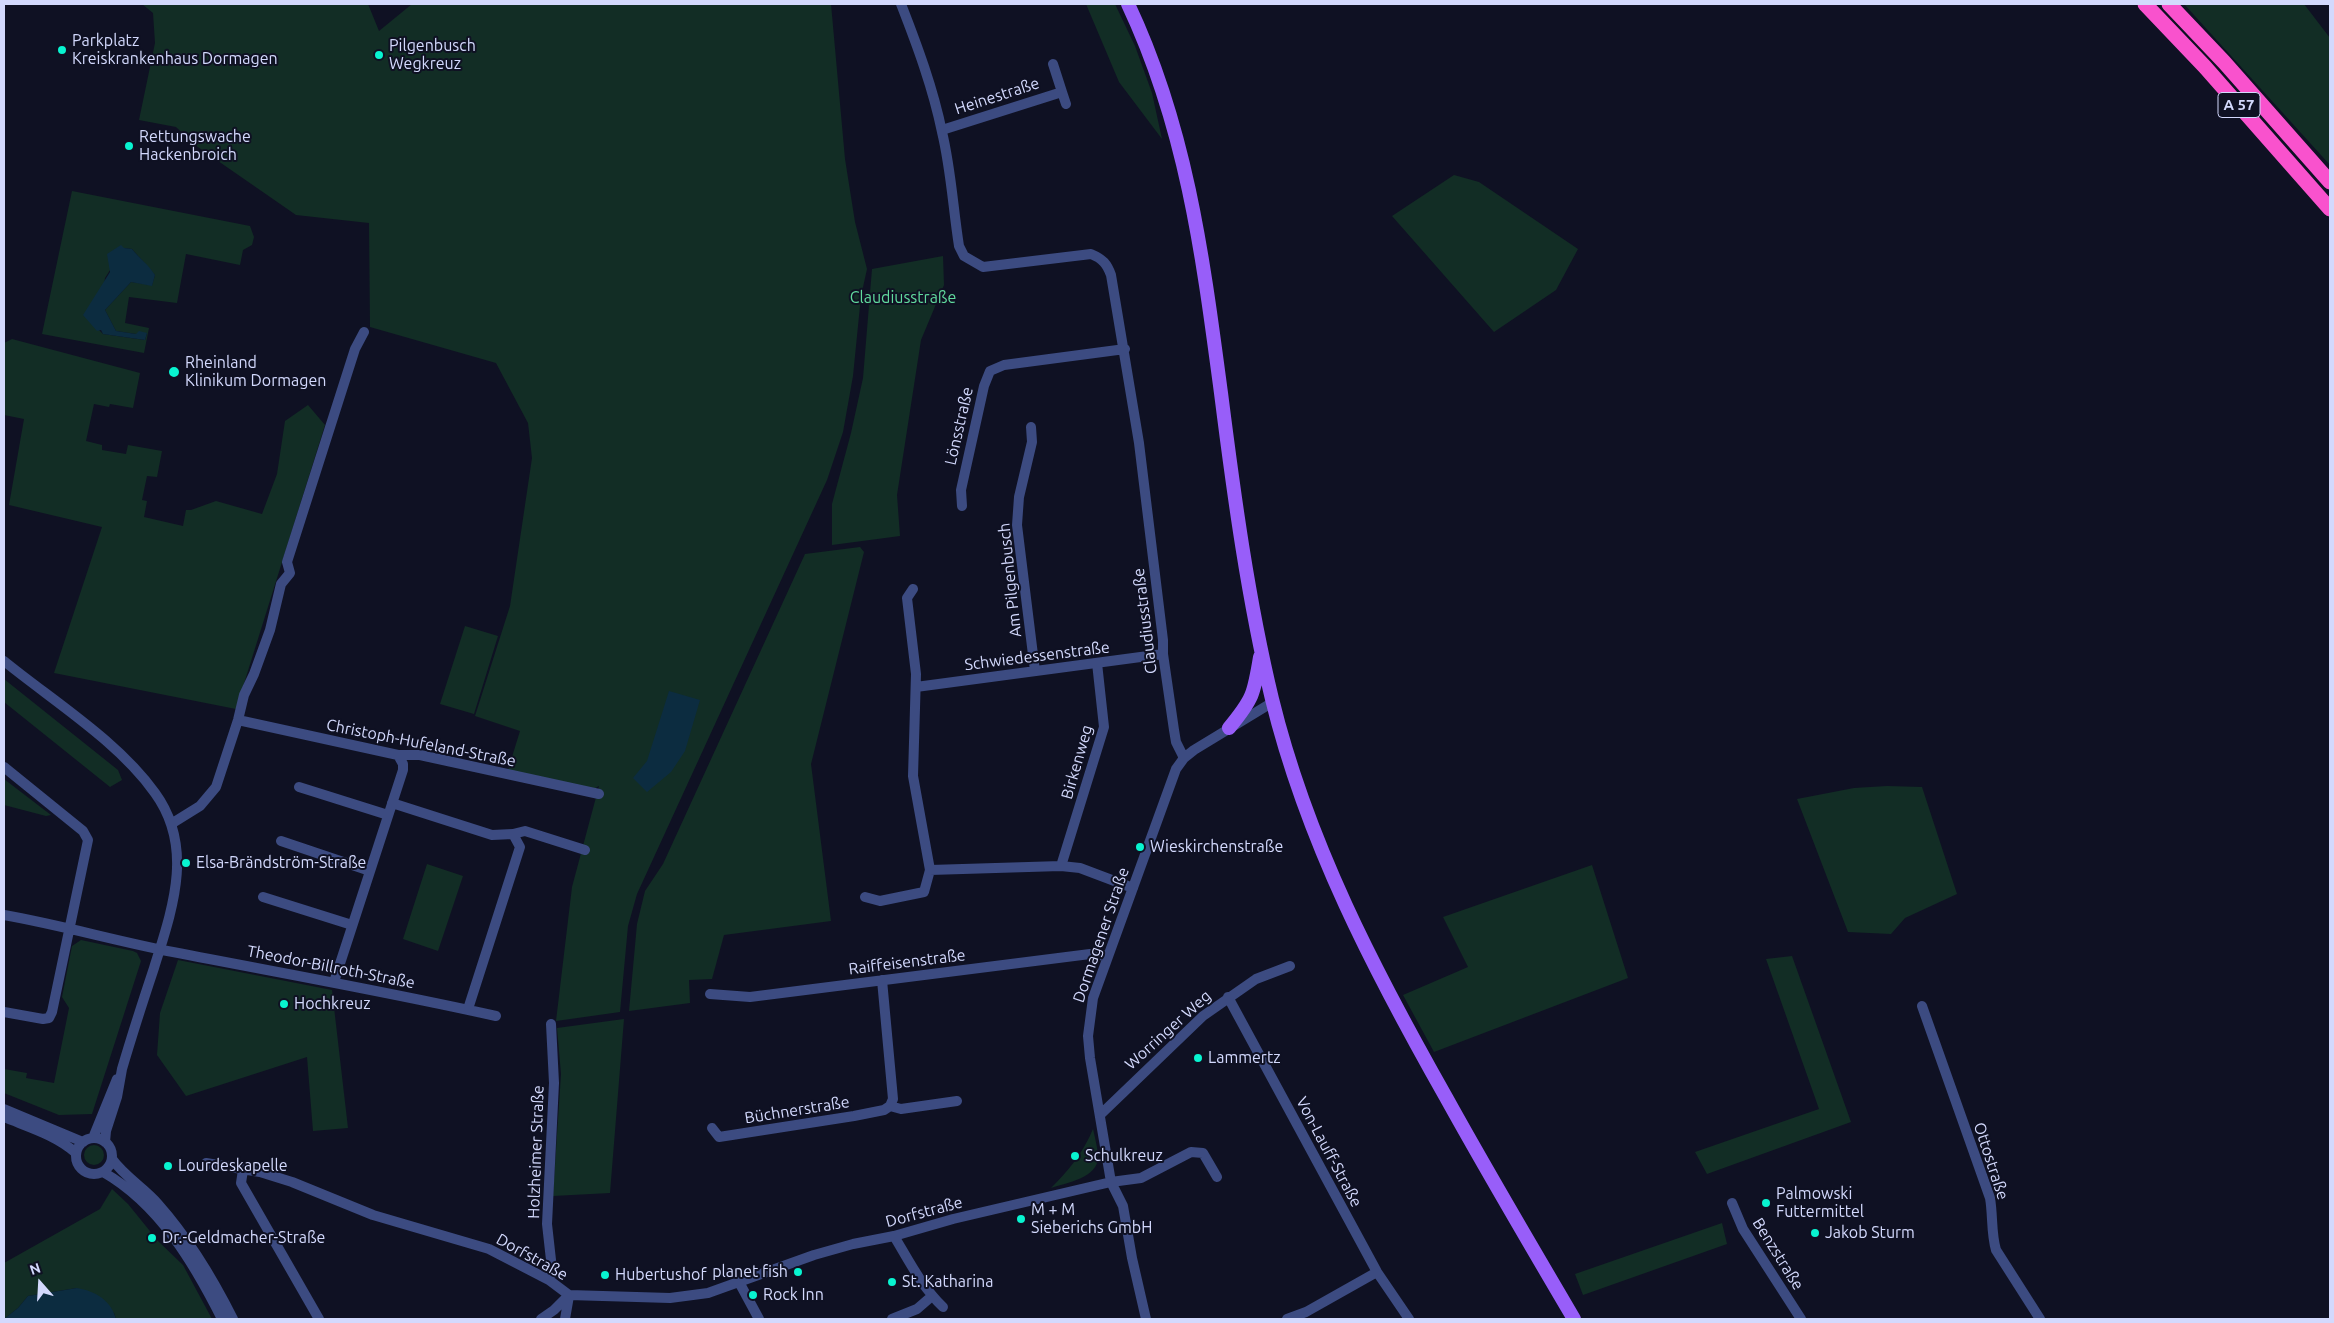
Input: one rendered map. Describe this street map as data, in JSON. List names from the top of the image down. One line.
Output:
{"streets":{"highway":["A 57"],"street":["Heinestraße","Lönsstraße","Am Pilgenbusch","Claudiusstraße","Schwiedessenstraße","Christoph-Hufeland-Straße","Birkenweg","Dormagener Straße","Raiffeisenstraße","Theodor-Billroth-Straße","Worringer Weg","Büchnerstraße","Holzheimer Straße","Von-Lauff-Straße","Ottostraße","Dorfstraße","Benzstraße"]},"crossings":[["Heinestraße","Claudiusstraße"],["Lönsstraße","Claudiusstraße"],["Am Pilgenbusch","Schwiedessenstraße"],["Claudiusstraße","Schwiedessenstraße"],["Claudiusstraße","Dormagener Straße"],["Schwiedessenstraße","Birkenweg"],["Dormagener Straße","Raiffeisenstraße"],["Dormagener Straße","Worringer Weg"],["Dormagener Straße","Dorfstraße"],["Worringer Weg","Von-Lauff-Straße"],["Holzheimer Straße","Dorfstraße"]],"parks":["Claudiusstraße"],"places":["Parkplatz Kreiskrankenhaus Dormagen","Pilgenbusch Wegkreuz","Rettungswache Hackenbroich","Rheinland Klinikum Dormagen","Wieskirchenstraße","Elsa-Brändström-Straße","Hochkreuz","Lammertz","Schulkreuz","Lourdeskapelle","Palmowski Futtermittel","M + M Sieberichs GmbH","Jakob Sturm","Dr.-Geldmacher-Straße","planet fish","Hubertushof","St. Katharina","Rock Inn"],"north":"top"}
